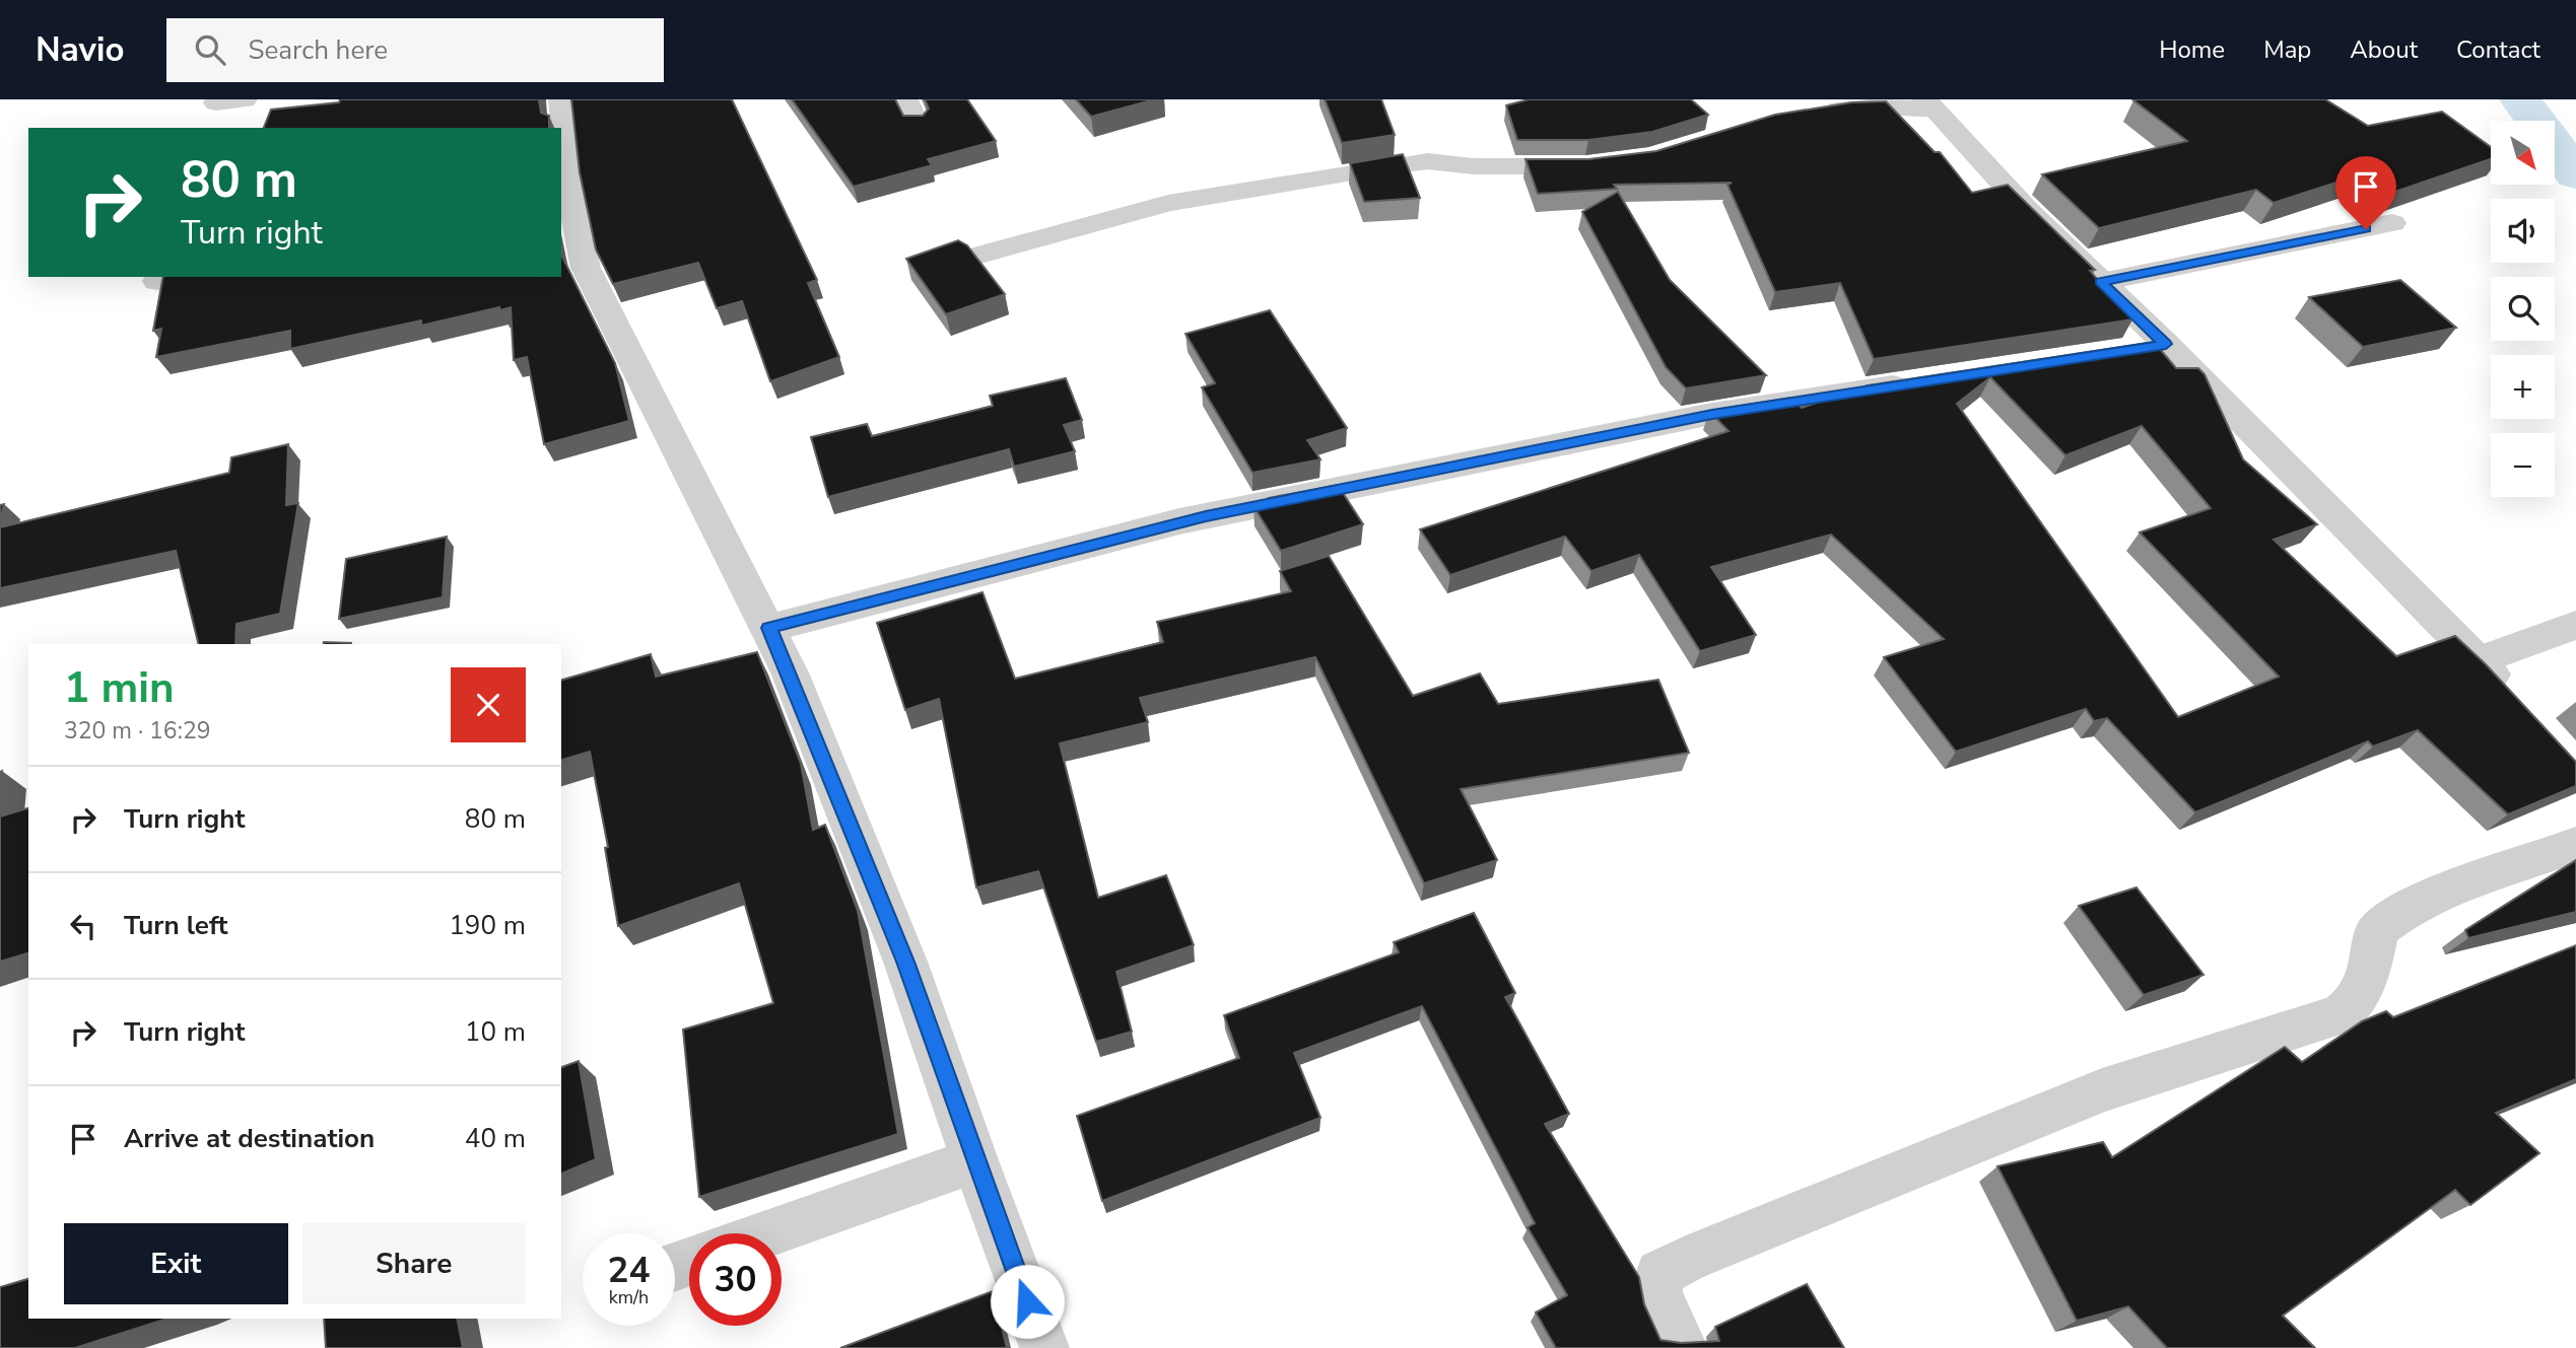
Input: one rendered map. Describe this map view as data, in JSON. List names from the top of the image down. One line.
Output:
{"north":"bottom right","page":{"header":"Navio","search":"Search here","nav":["Home","Map","About","Contact"],"map_buttons":["+","−"],"turn":["80 m","Turn right"],"heading":["1 min","320 m · 16:29"],"list":[{"name":"Turn right","value":"80 m"},{"name":"Turn left","value":"190 m"},{"name":"Turn right","value":"10 m"},{"name":"Arrive at destination","value":"40 m"}],"buttons":["Exit","Share"],"speed":"24 km/h","limit":"30"}}
